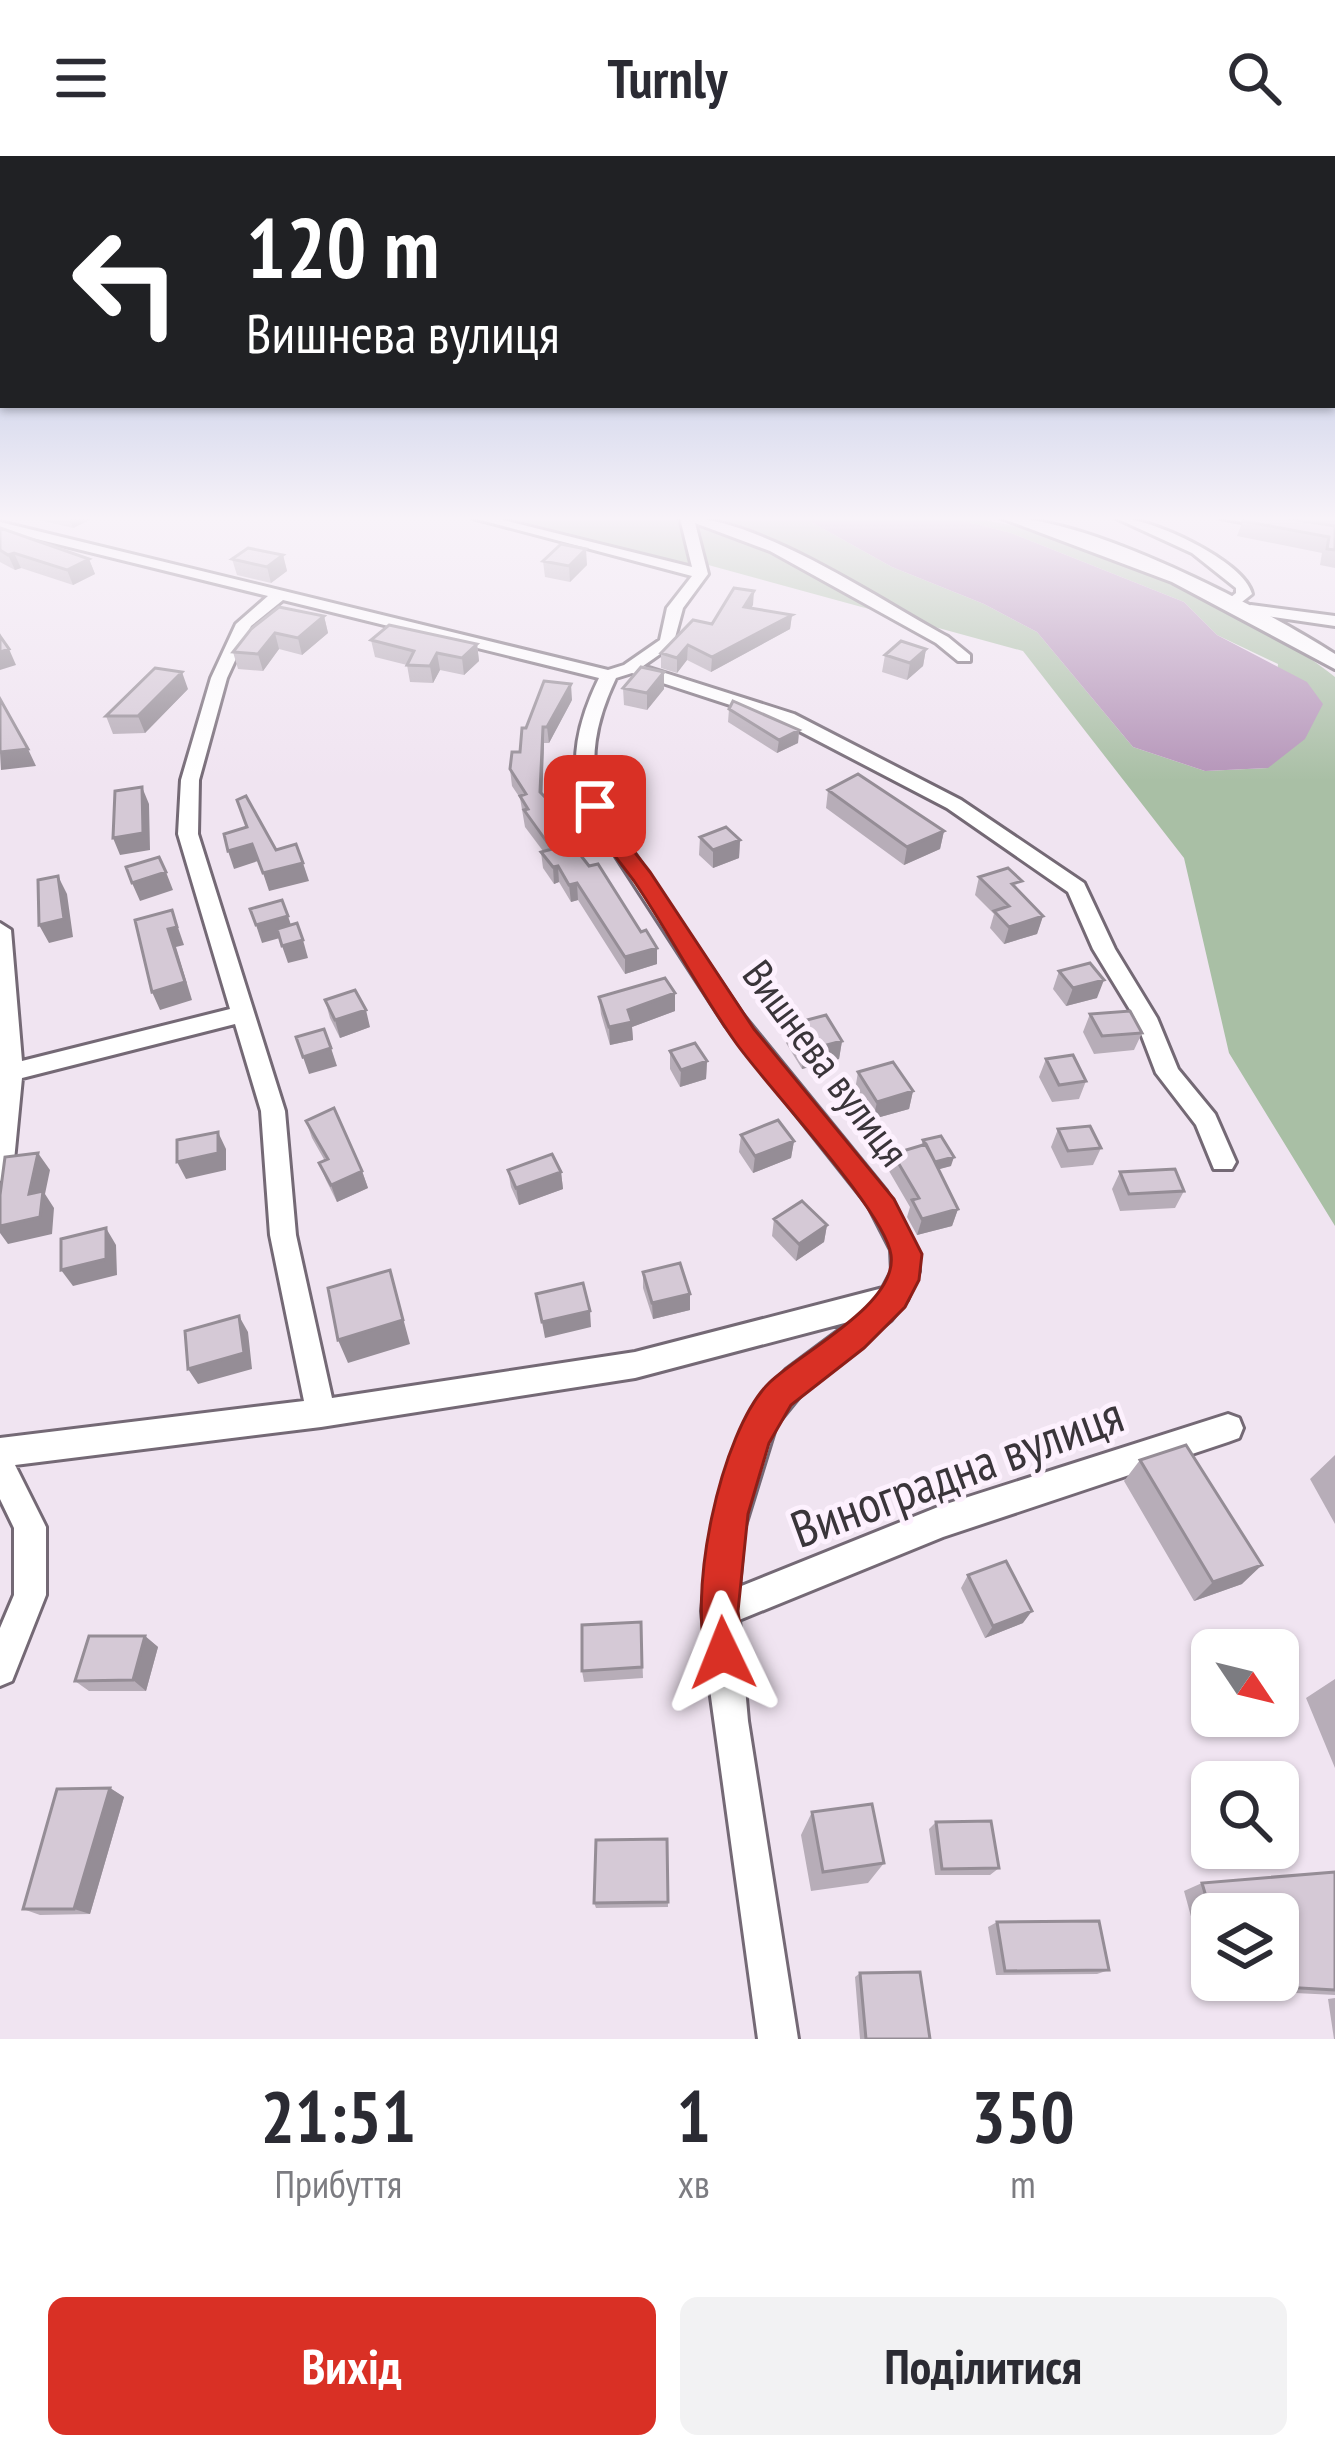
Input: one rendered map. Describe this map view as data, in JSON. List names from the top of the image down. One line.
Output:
{"streets":{"street":["Вишнева вулиця","Виноградна вулиця"]},"north":"bottom right","page":{"header":"Turnly","turn":["120 m","Вишнева вулиця"],"eta":["21:51","Прибуття","1","хв","350","m"],"buttons":["Вихід","Поділитися"]}}
